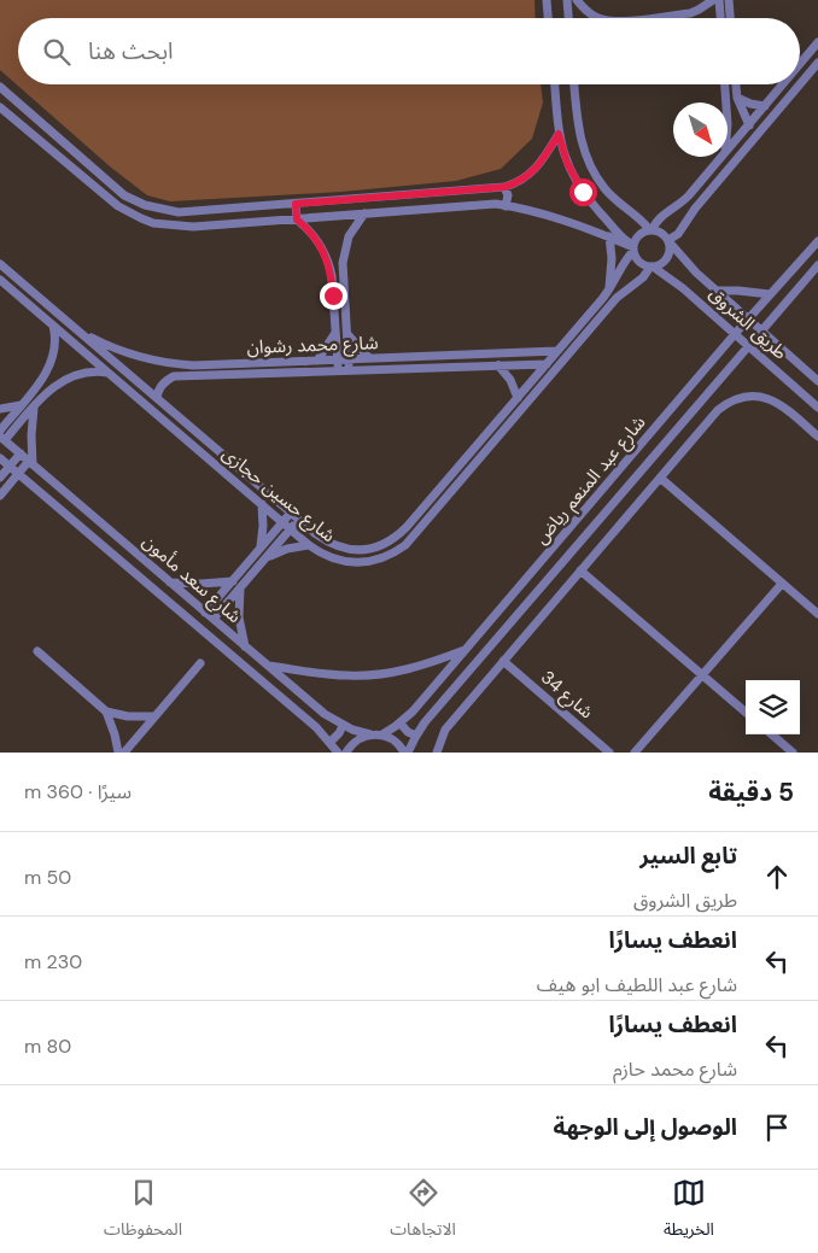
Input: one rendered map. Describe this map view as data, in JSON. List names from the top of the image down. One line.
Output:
{"streets":{"street":["طريق الشروق","شارع محمد رشوان","شارع عبد المنعم رياض","شارع حسين حجازى","شارع سعد مأمون","شارع 34"]},"crossings":[["طريق الشروق","شارع عبد المنعم رياض"],["طريق الشروق","شارع حسين حجازى"],["شارع محمد رشوان","شارع حسين حجازى"],["شارع عبد المنعم رياض","شارع سعد مأمون"]],"north":"bottom right","page":{"search":"ابحث هنا","heading":["5 دقيقة","سيرًا · 360 m"],"list":[["تابع السير","طريق الشروق","50 m"],["انعطف يسارًا","شارع عبد اللطيف ابو هيف","230 m"],["انعطف يسارًا","شارع محمد حازم","80 m"],"الوصول إلى الوجهة"],"nav":["الخريطة","الاتجاهات","المحفوظات"]}}
